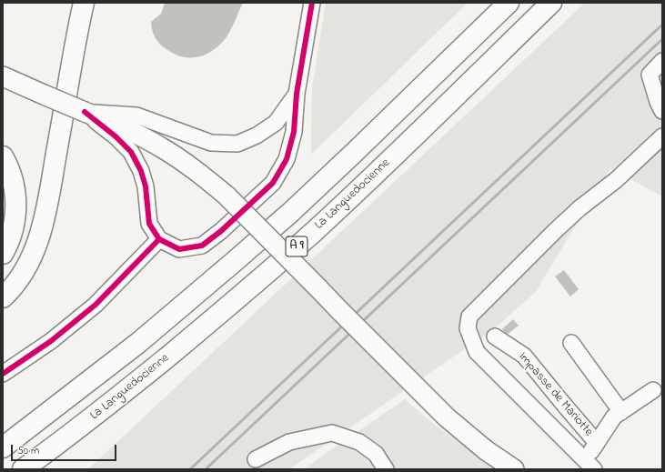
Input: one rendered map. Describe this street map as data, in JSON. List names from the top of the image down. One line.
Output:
{"streets":{"highway":["La Languedocienne","A 9"],"street":["Impasse de Mariotte"]},"scale_bar":"50 m"}
